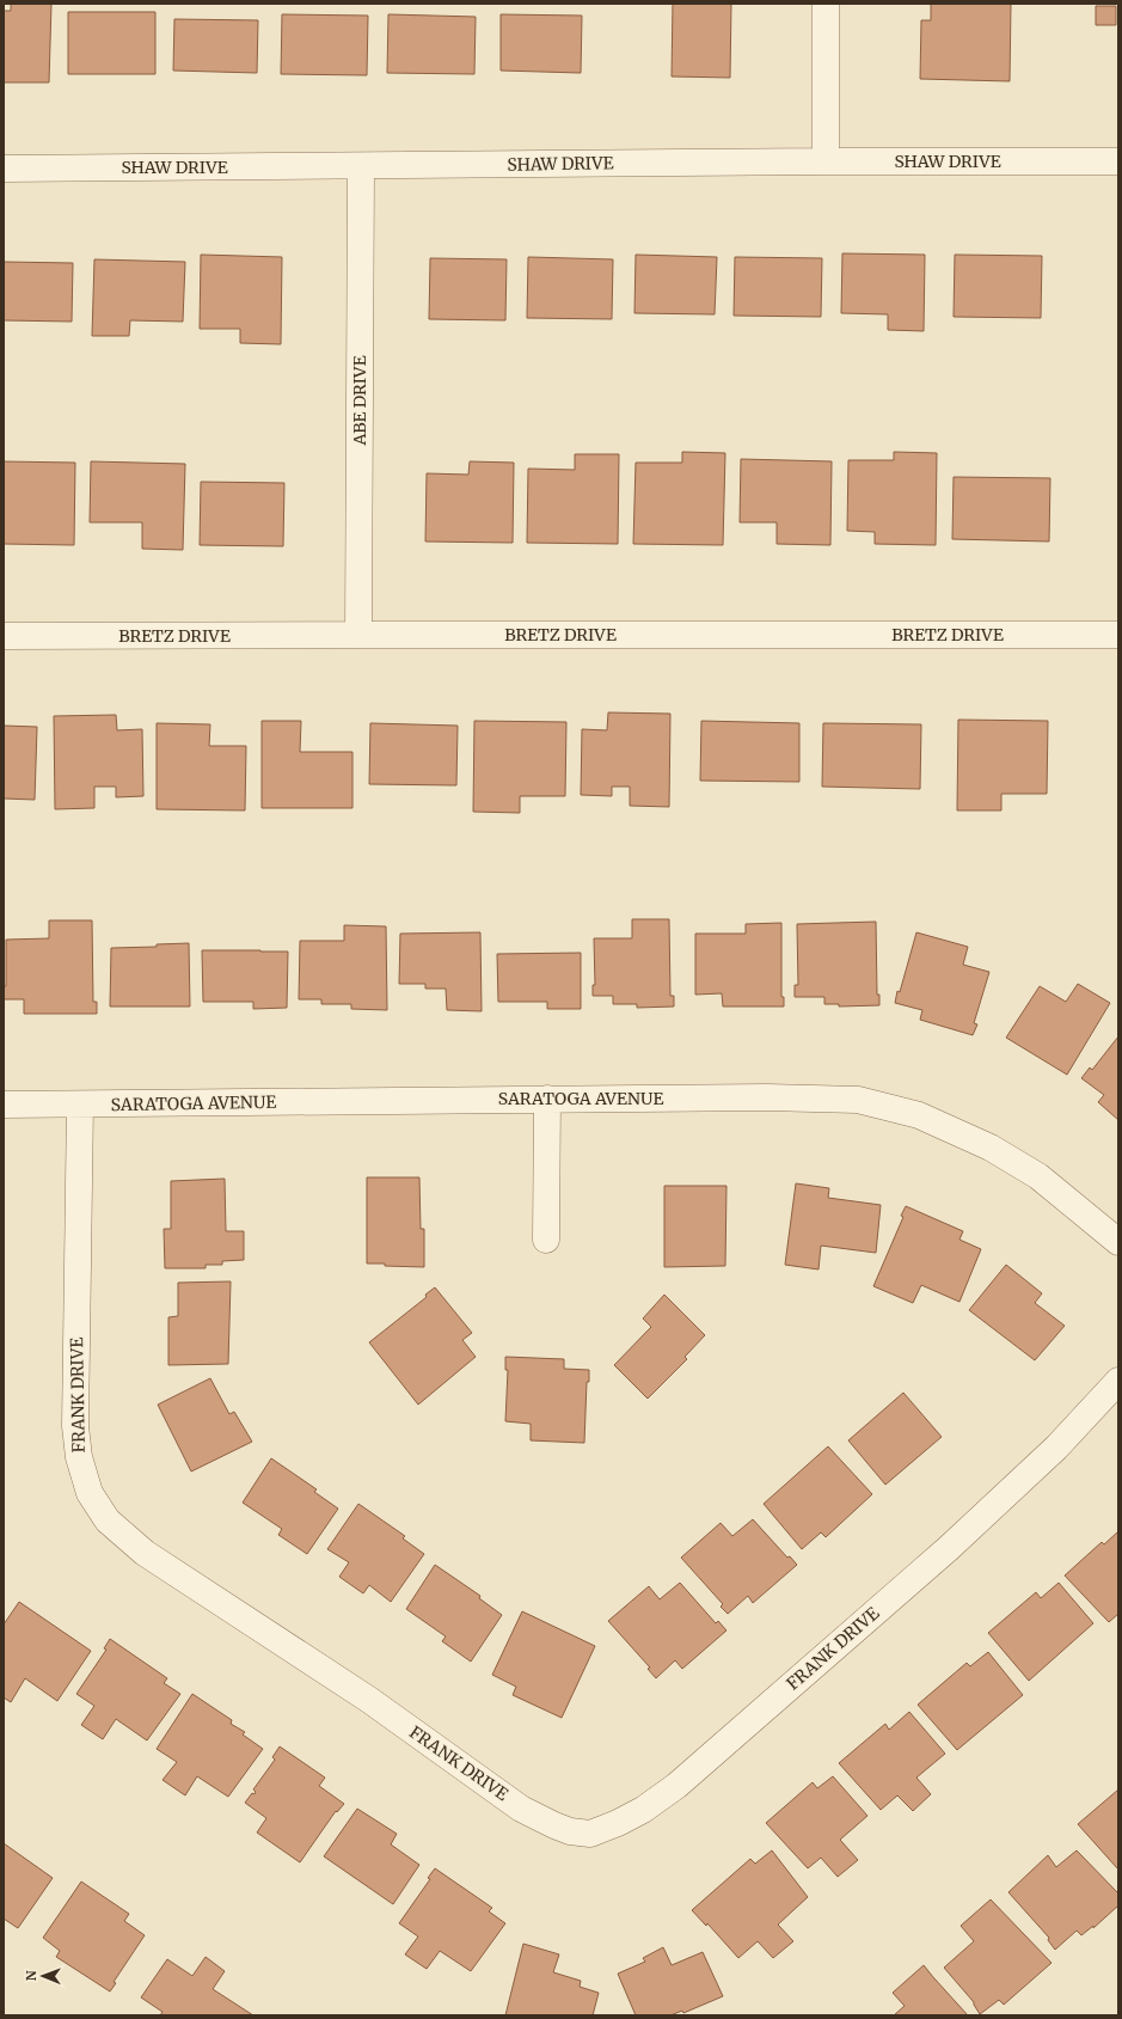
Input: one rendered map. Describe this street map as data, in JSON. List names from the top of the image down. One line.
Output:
{"streets":{"street":["SHAW DRIVE","ABE DRIVE","BRETZ DRIVE","SARATOGA AVENUE","FRANK DRIVE"]},"crossings":[["SHAW DRIVE","ABE DRIVE"],["ABE DRIVE","BRETZ DRIVE"],["SARATOGA AVENUE","FRANK DRIVE"]],"north":"left"}
